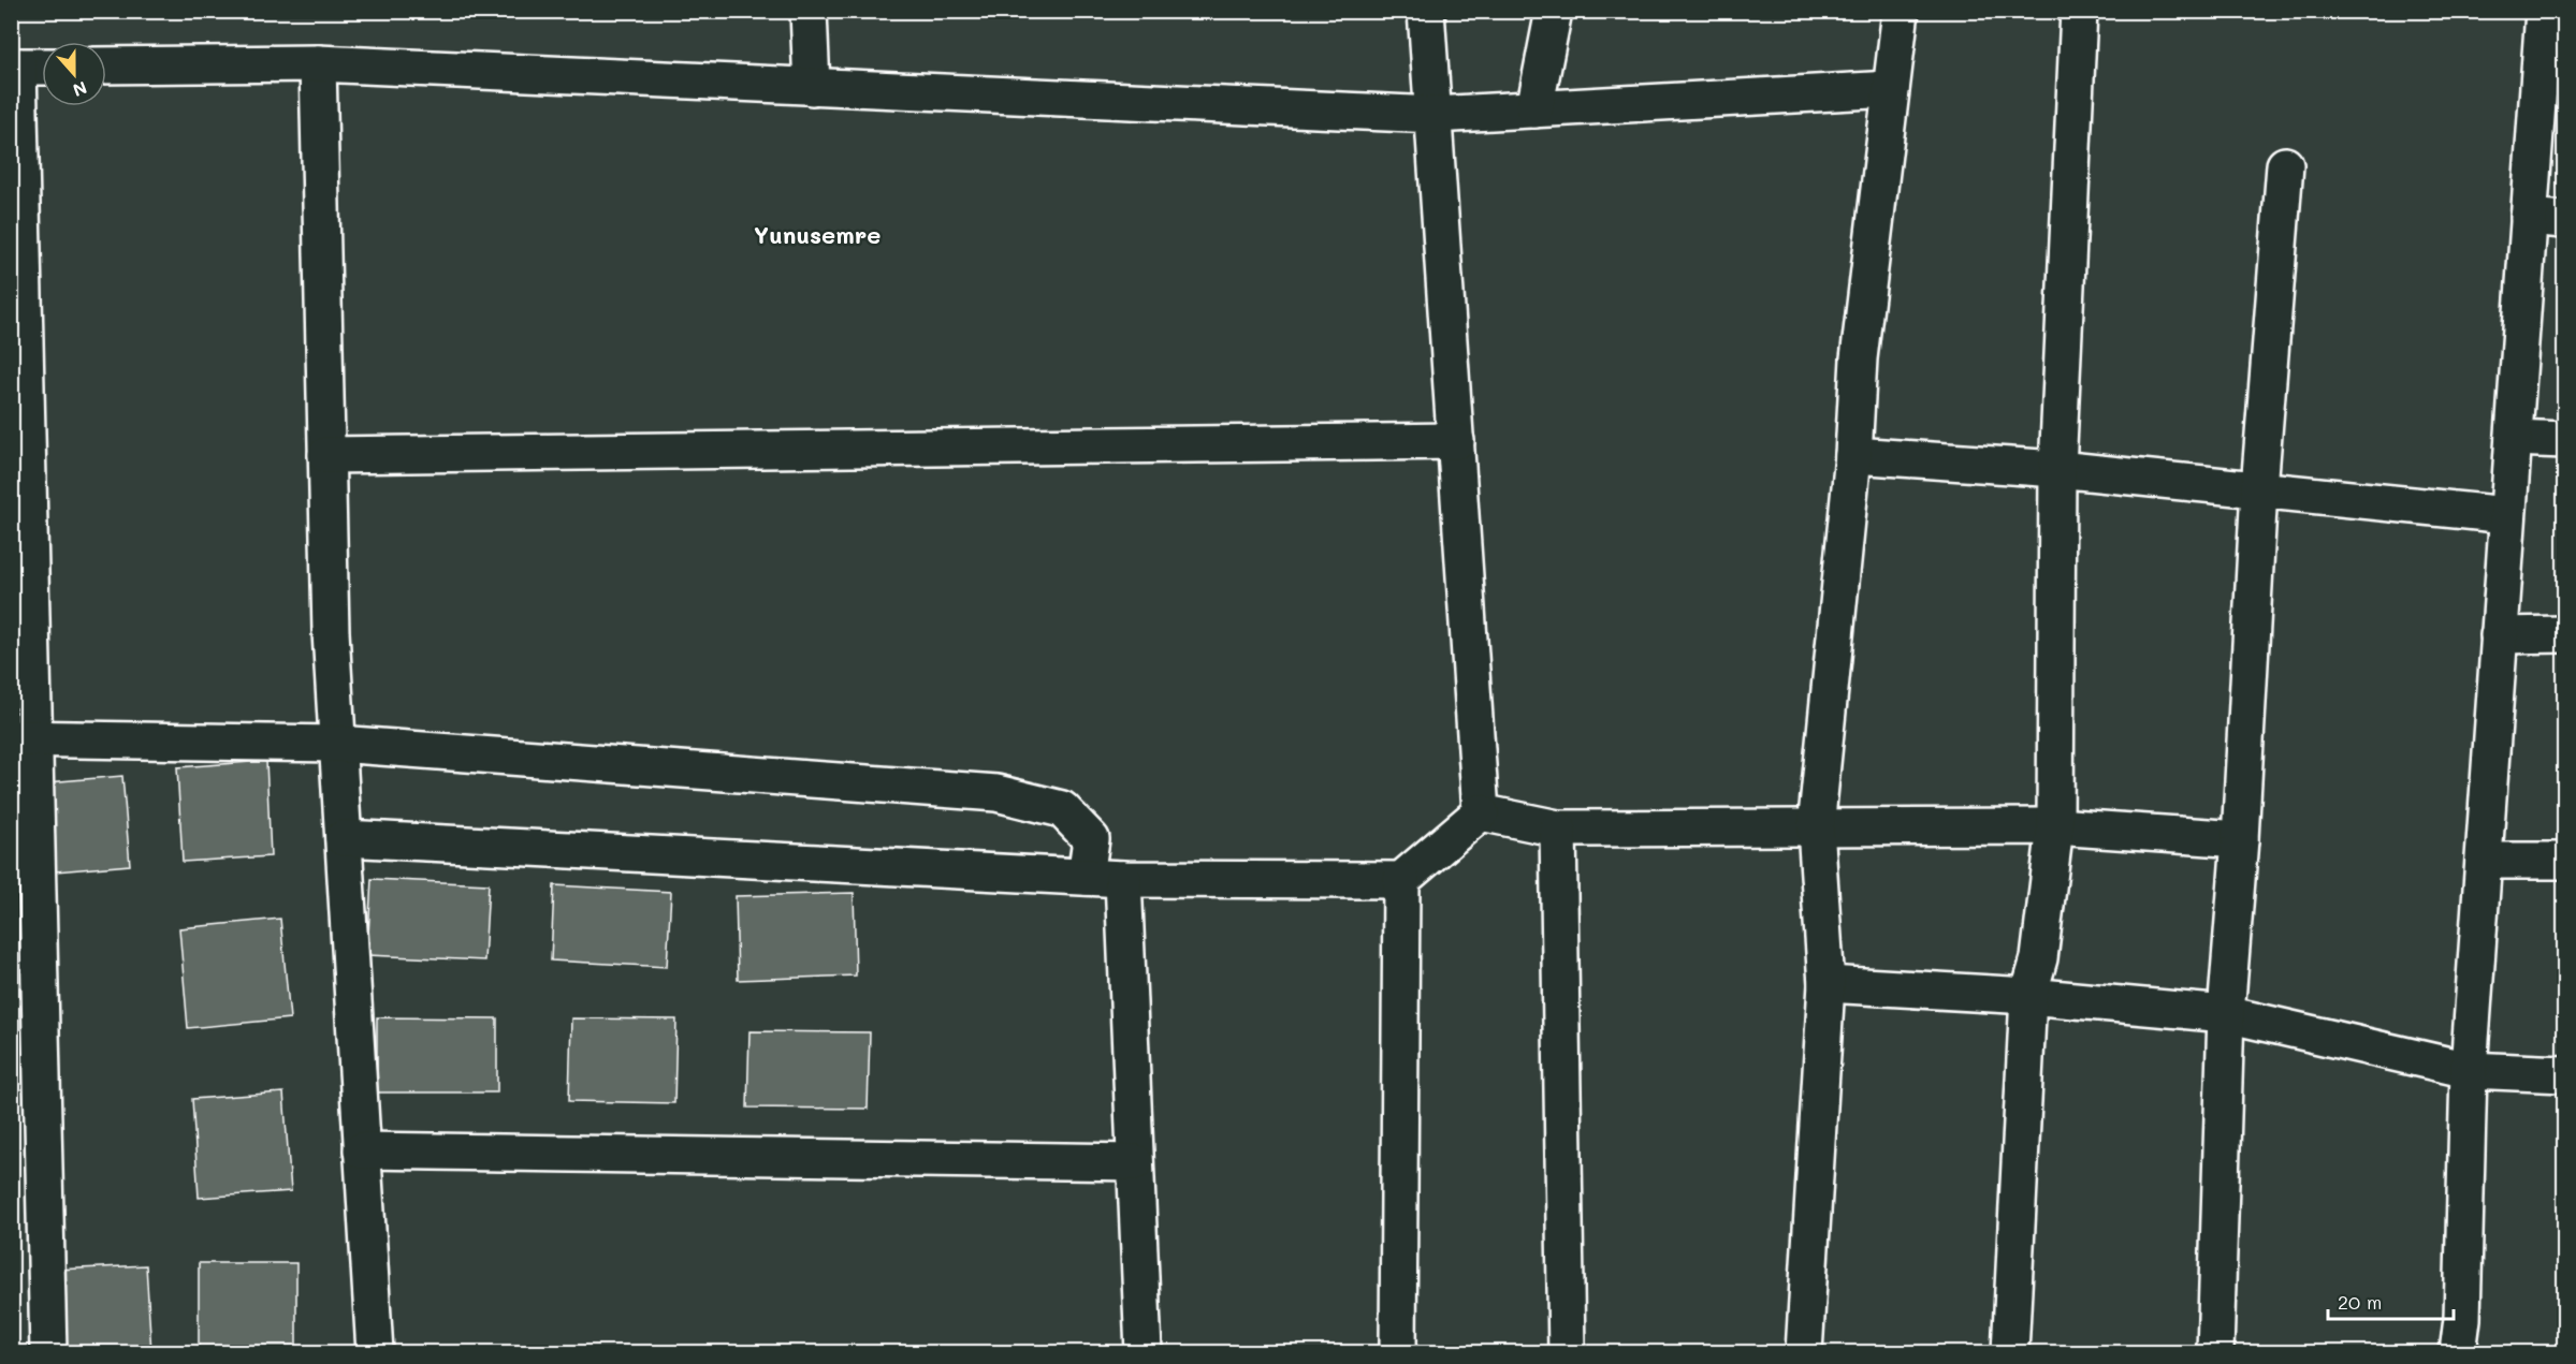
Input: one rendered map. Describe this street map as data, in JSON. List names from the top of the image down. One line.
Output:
{"districts":["Yunusemre"],"scale_bar":"20 m","north":"bottom"}
